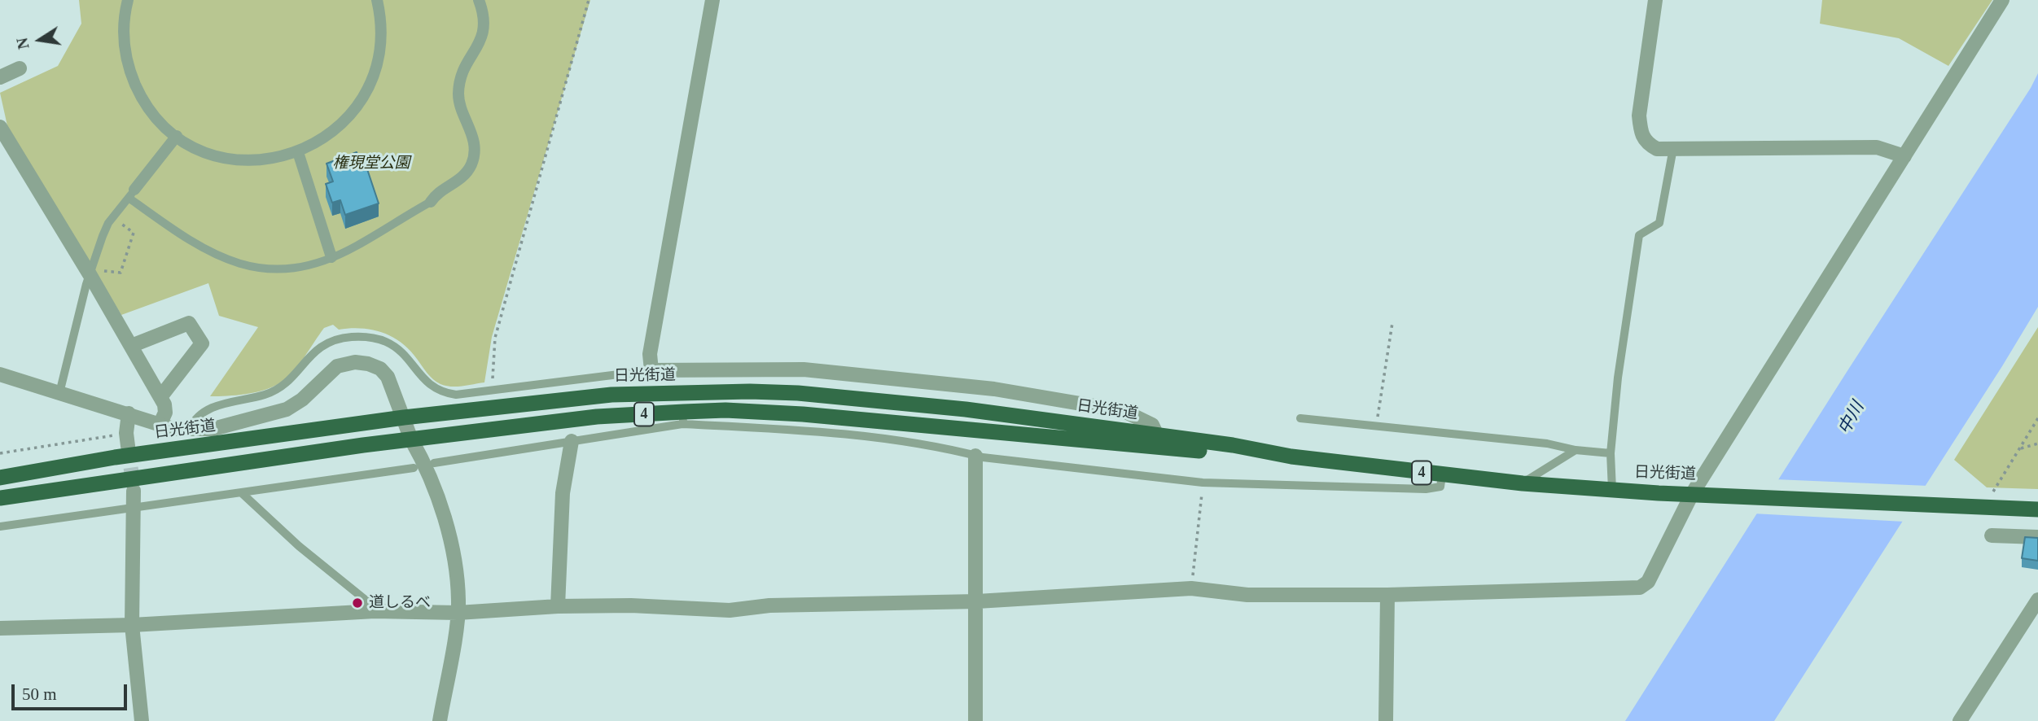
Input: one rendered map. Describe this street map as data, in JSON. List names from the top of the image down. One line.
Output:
{"streets":{"highway":["日光街道","4"]},"water":["中川"],"parks":["権現堂公園"],"places":["道しるべ"],"scale_bar":"50 m","north":"left"}
